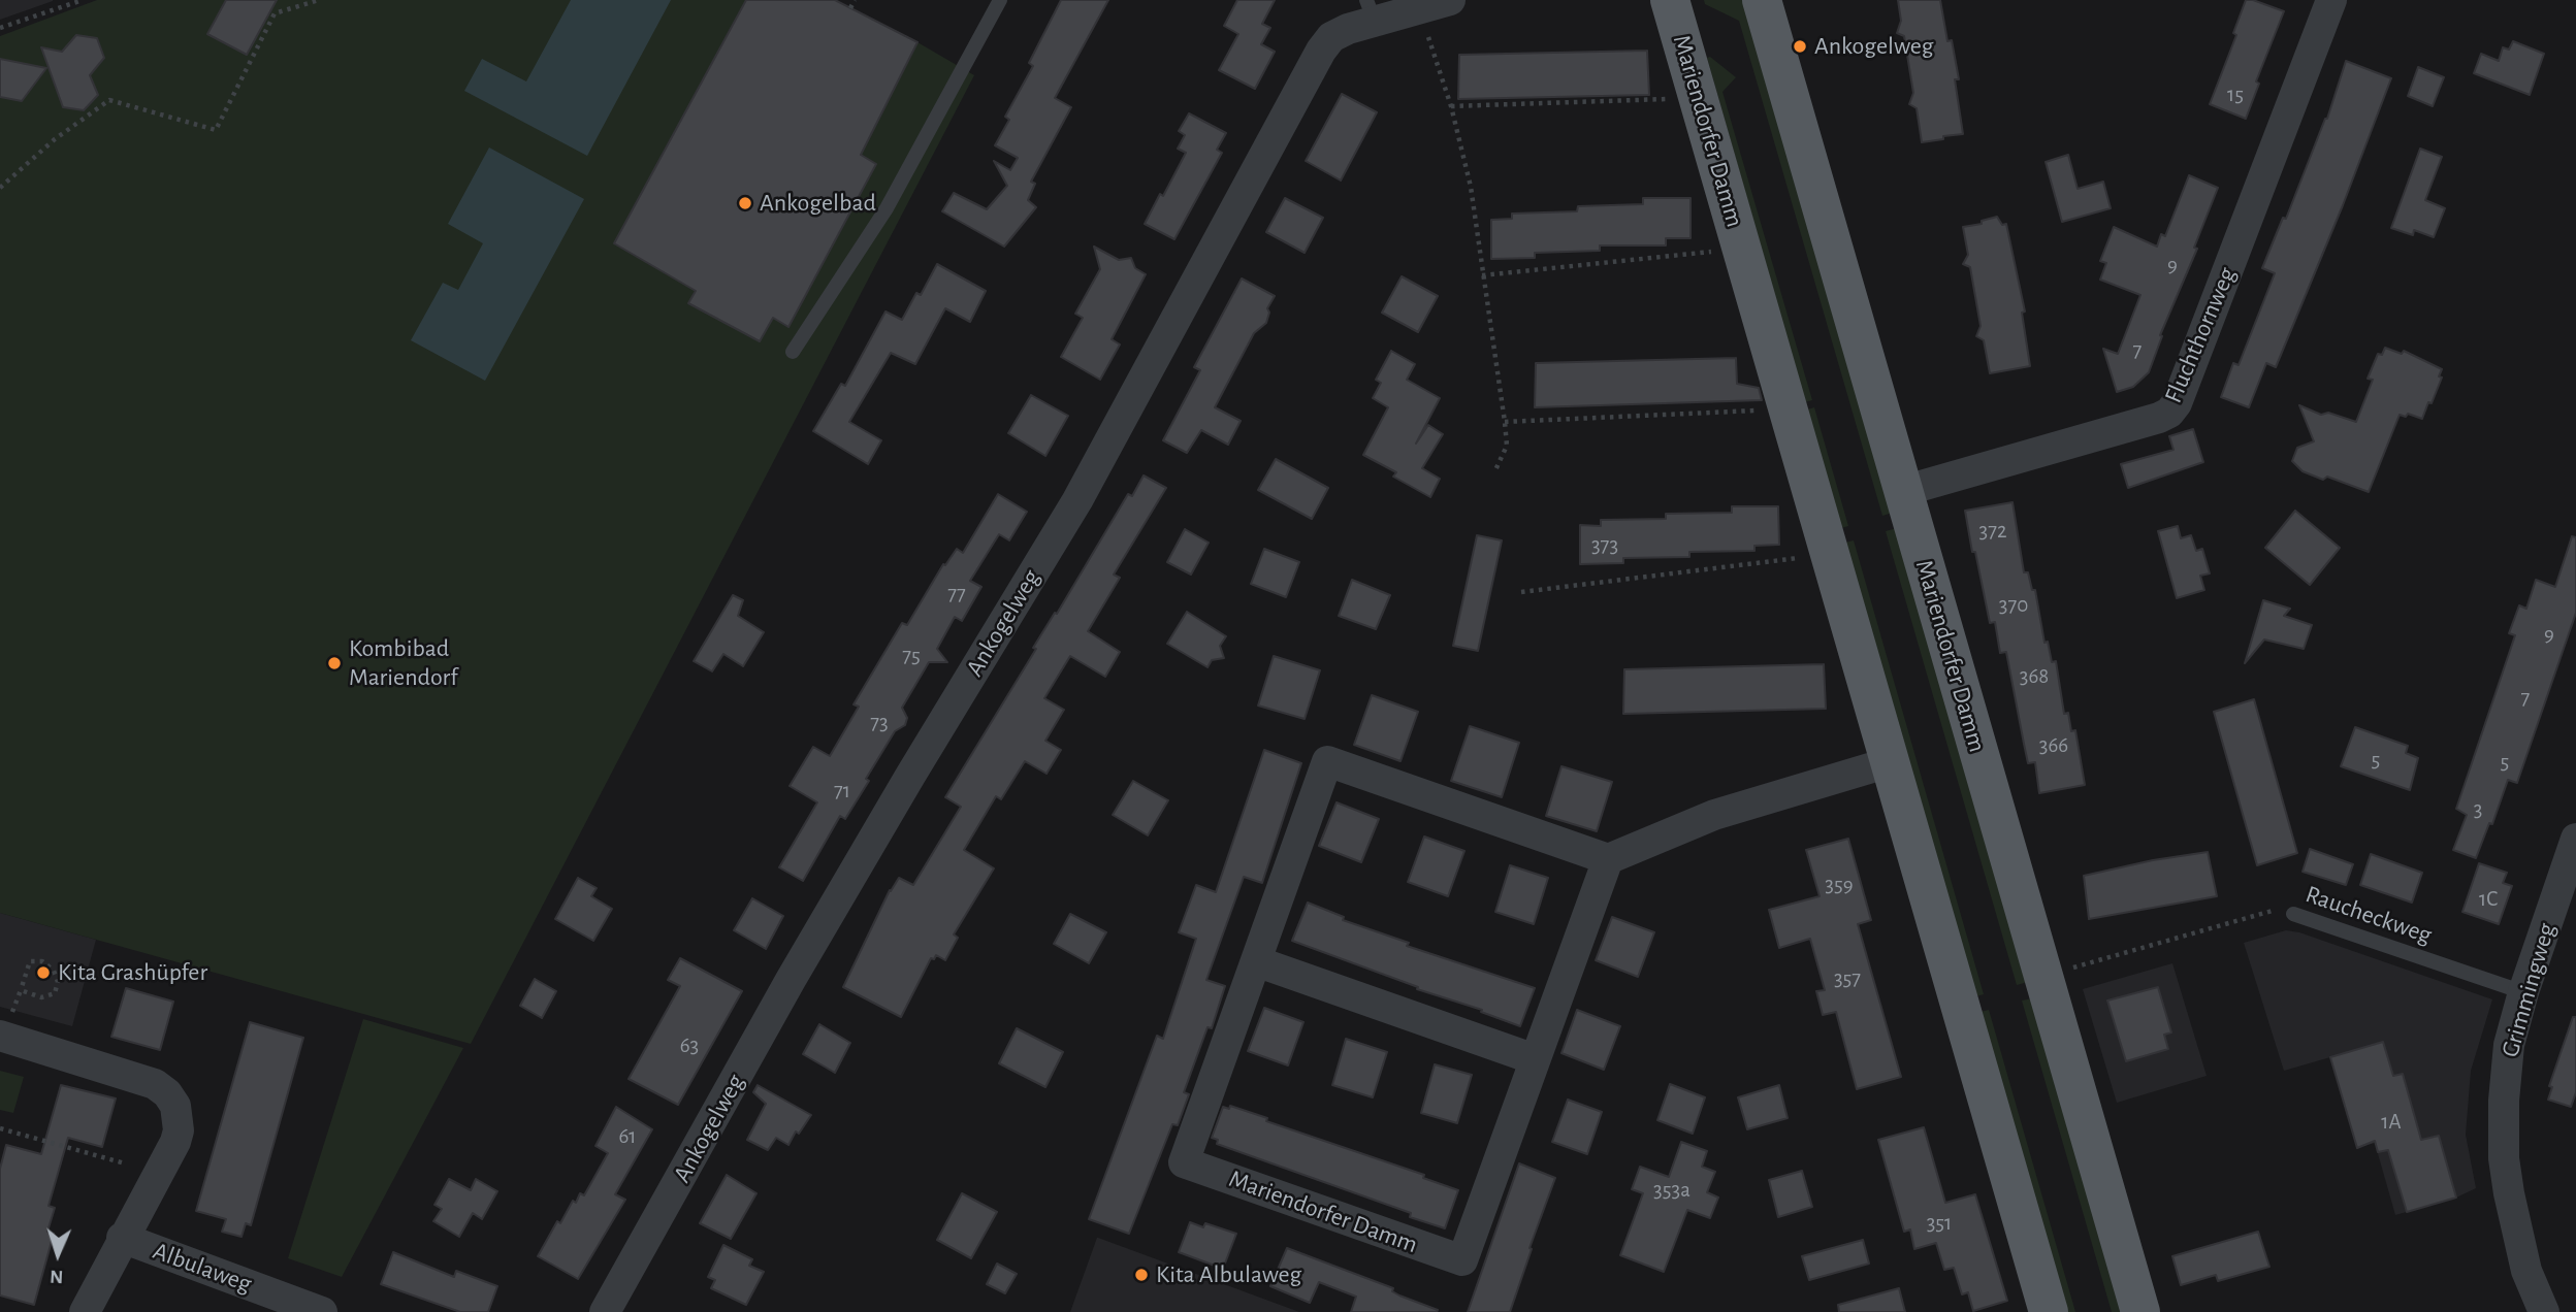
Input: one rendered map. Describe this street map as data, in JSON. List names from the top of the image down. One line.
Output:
{"streets":{"main road":["Mariendorfer Damm"],"street":["Fluchthornweg","Ankogelweg","Grimmingweg","Albulaweg"],"lane":["Raucheckweg"]},"crossings":[["Mariendorfer Damm","Fluchthornweg"],["Raucheckweg","Grimmingweg"]],"places":["Ankogelweg","Ankogelbad","Kombibad Mariendorf","Kita Grashüpfer","Kita Albulaweg"],"house_numbers":["15","9","7","372","373","77","370","9","75","368","7","73","366","5","5","71","3","359","1C","357","63","1A","61","353a","351"],"north":"bottom"}
